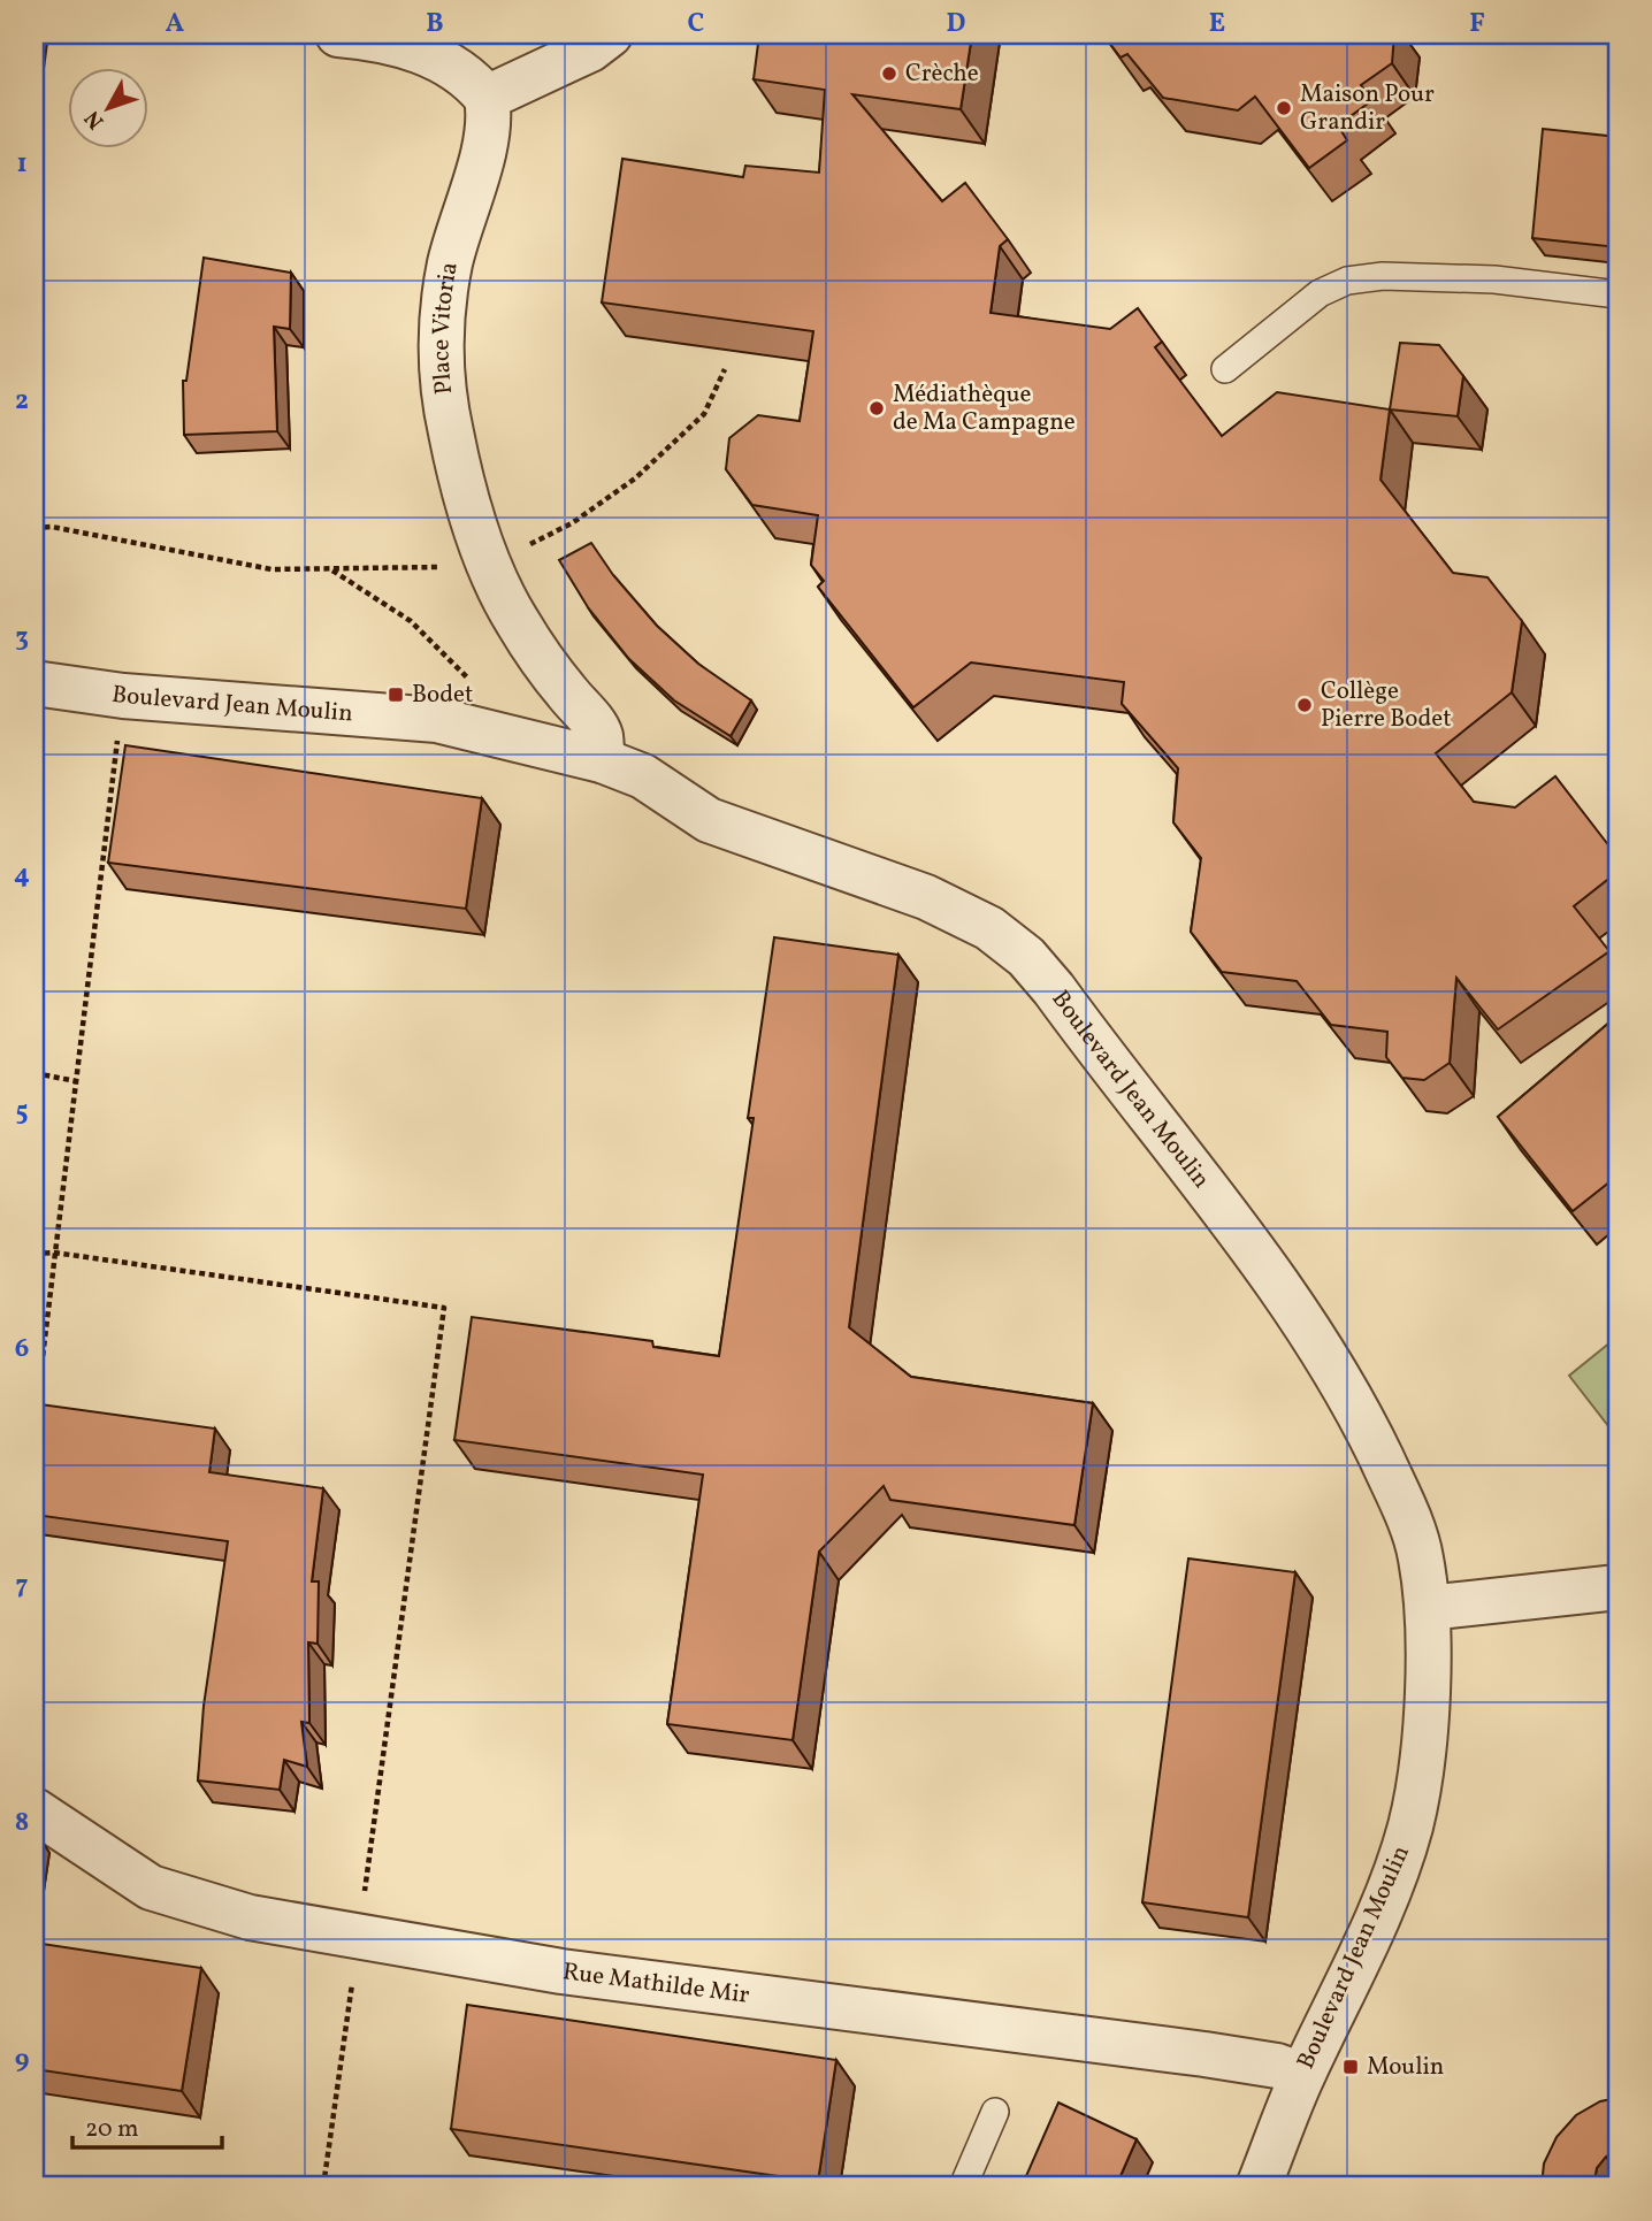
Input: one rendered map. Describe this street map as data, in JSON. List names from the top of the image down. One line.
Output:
{"streets":{"street":["Place Vitoria","Boulevard Jean Moulin","Rue Mathilde Mir"]},"crossings":[["Place Vitoria","Boulevard Jean Moulin"],["Boulevard Jean Moulin","Rue Mathilde Mir"]],"places":{"other":["Crèche","Maison Pour Grandir","Médiathèque de Ma Campagne","Collège Pierre Bodet"],"transit":["Bodet","Moulin"]},"scale_bar":"20 m","north":"bottom left","grid":{"columns":["A","B","C","D","E","F"],"rows":["1","2","3","4","5","6","7","8","9"]}}
